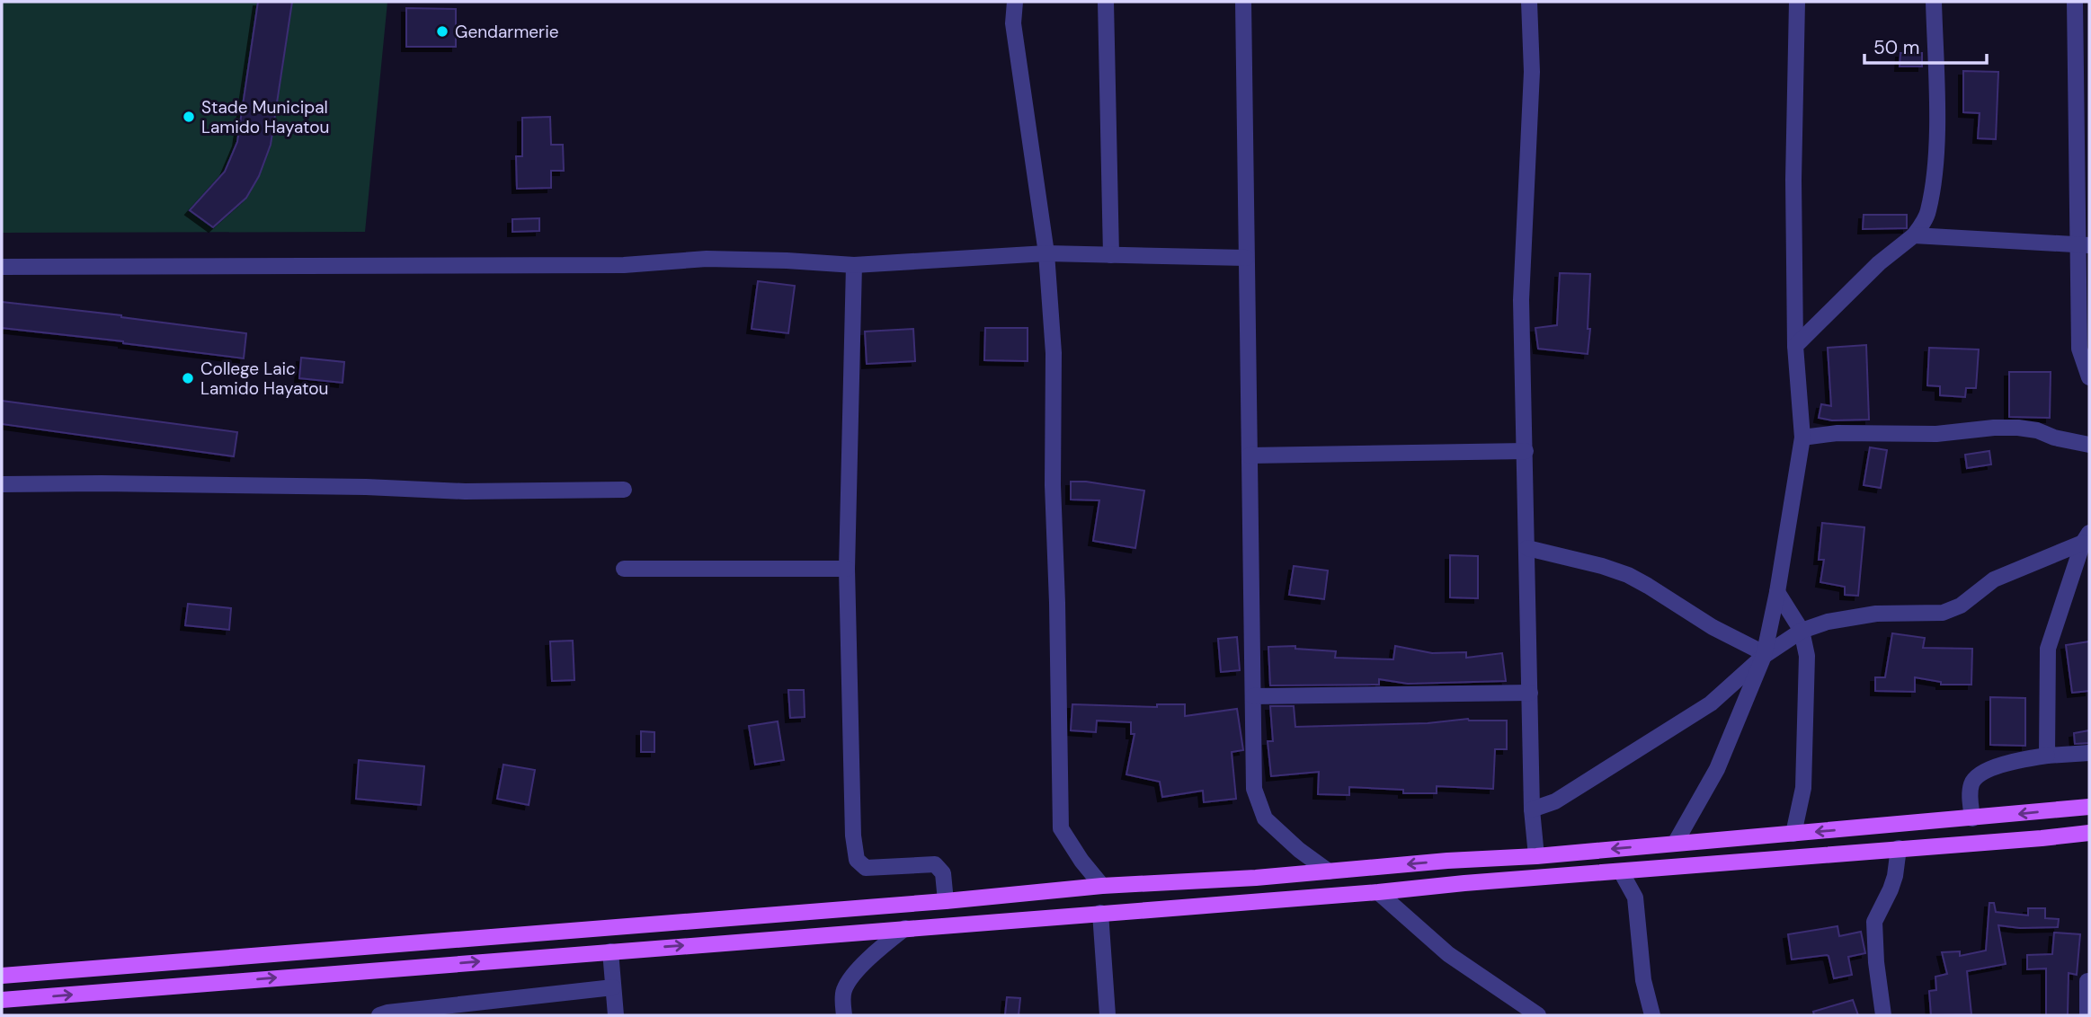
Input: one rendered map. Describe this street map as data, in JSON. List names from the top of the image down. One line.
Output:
{"places":["Gendarmerie","Stade Municipal Lamido Hayatou","College Laic Lamido Hayatou"],"scale_bar":"50 m"}
